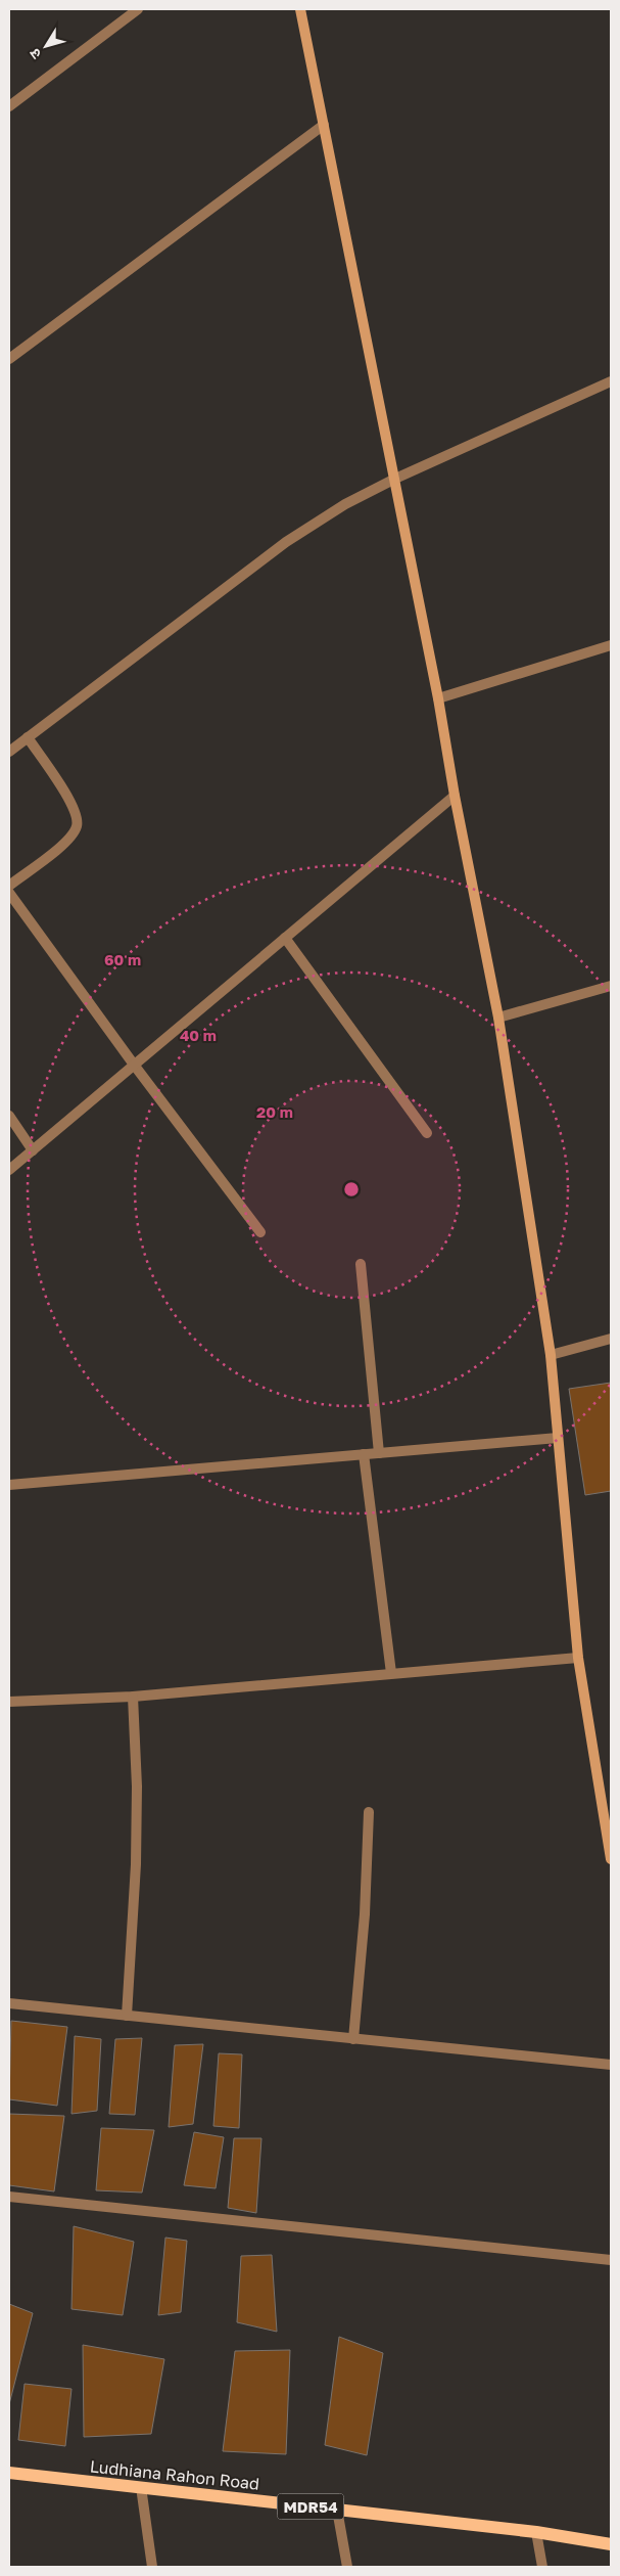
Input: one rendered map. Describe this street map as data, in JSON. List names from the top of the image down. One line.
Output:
{"streets":{"main road":["Ludhiana Rahon Road","MDR54"]},"north":"bottom left","rings":["60 m","40 m","20 m"]}
